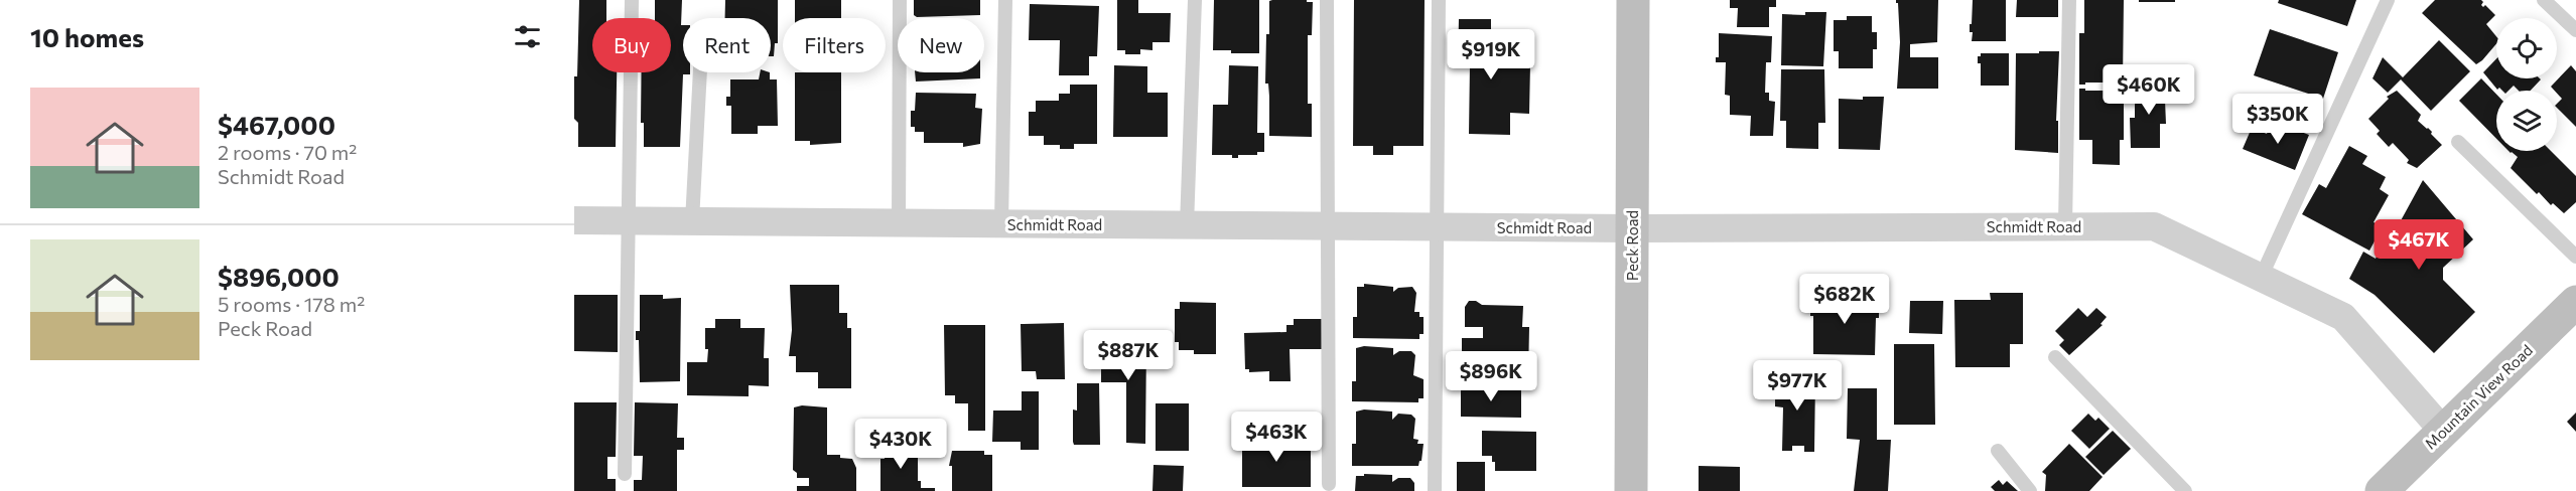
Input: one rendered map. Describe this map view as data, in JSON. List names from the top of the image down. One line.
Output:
{"streets":{"main road":["Peck Road","Mountain View Road"],"street":["Schmidt Road"]},"crossings":[["Schmidt Road","Peck Road"],["Schmidt Road","Mountain View Road"]],"page":{"heading":"10 homes","chip":["Buy","Rent","Filters","New"],"price":["$919K","$460K","$350K","$467K","$682K","$887K","$896K","$977K","$463K","$430K"],"list":[{"name":"$467,000","note":"2 rooms · 70 m² · Schmidt Road"},{"name":"$896,000","note":"5 rooms · 178 m² · Peck Road"}]}}
